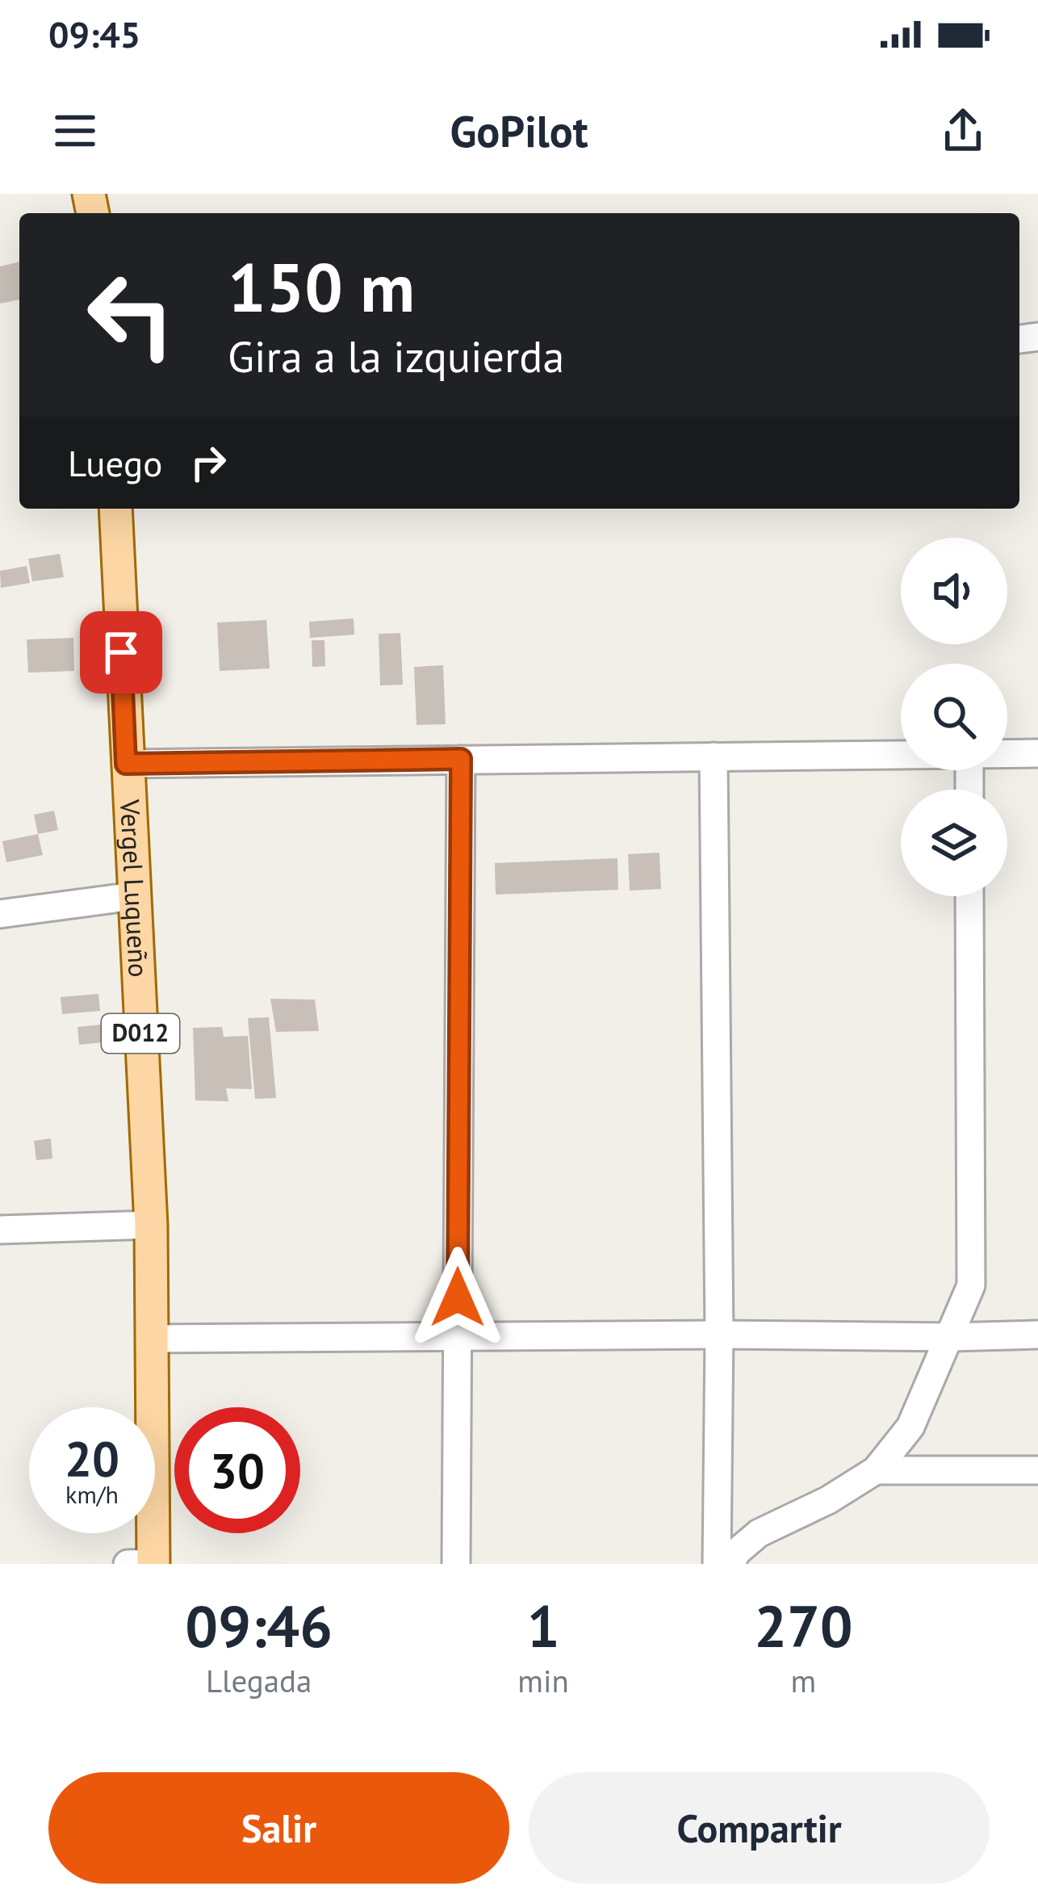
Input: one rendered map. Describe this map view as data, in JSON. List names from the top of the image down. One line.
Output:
{"streets":{"main road":["Vergel Luqueño","D012"]},"page":{"status":"09:45","header":"GoPilot","turn":["150 m","Gira a la izquierda"],"then":"Luego","speed":"20 km/h","limit":"30","eta":["09:46","Llegada","1","min","270","m"],"buttons":["Salir","Compartir"]}}
